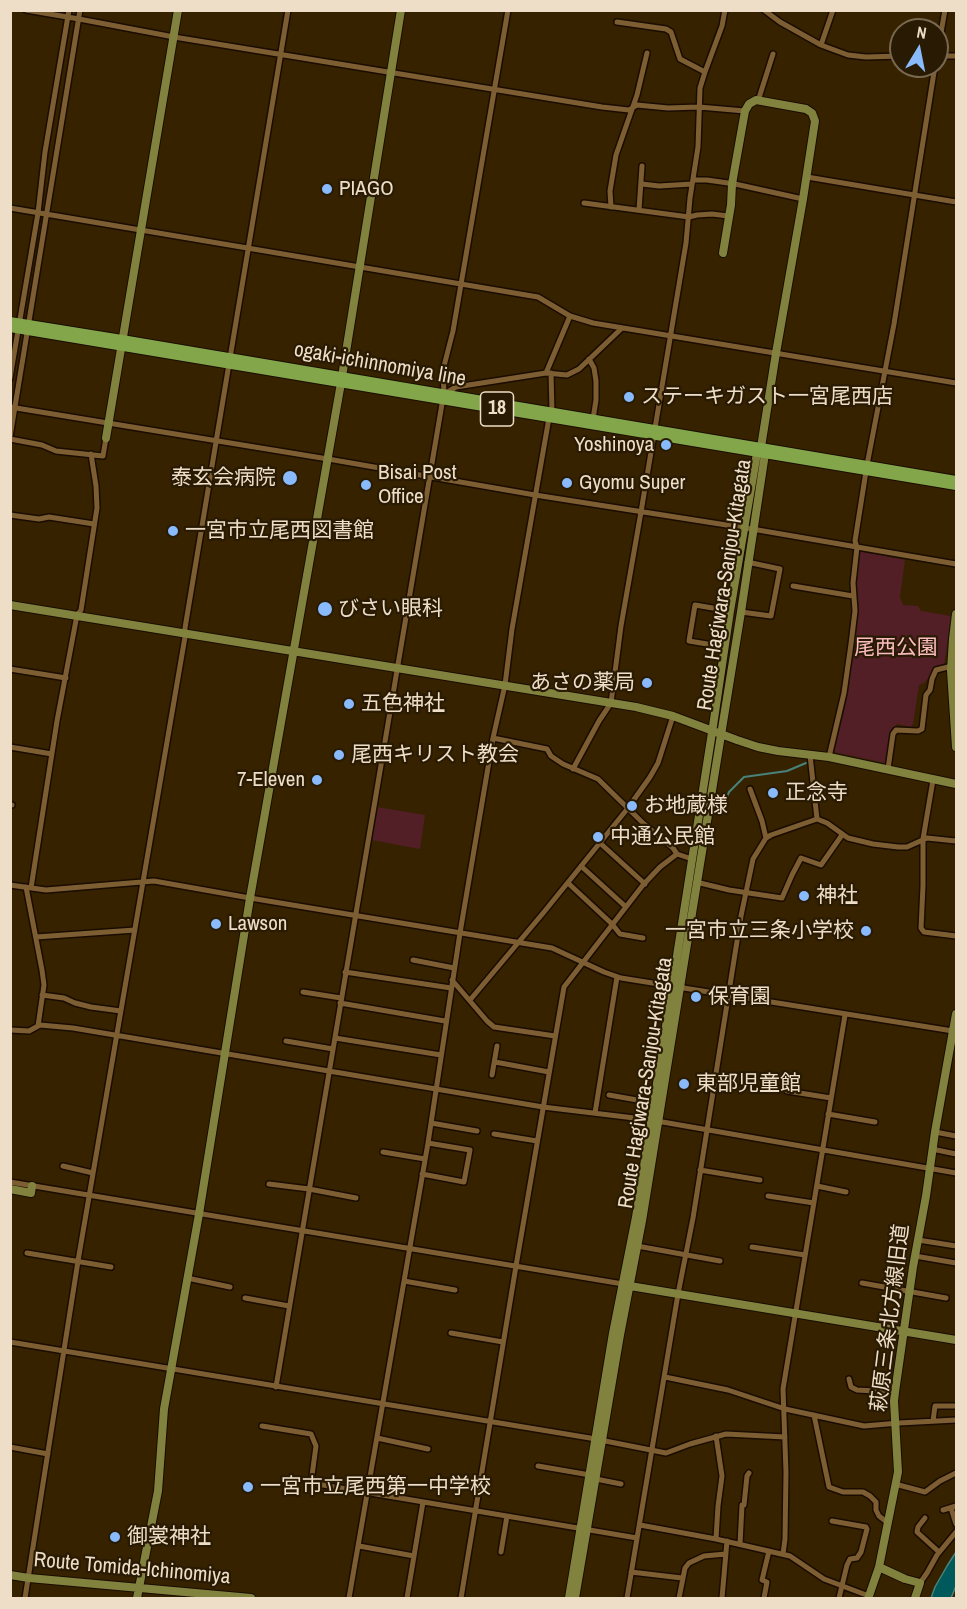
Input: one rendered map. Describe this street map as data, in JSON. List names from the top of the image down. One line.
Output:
{"streets":{"main road":["ogaki-ichinnomiya line","18"],"street":["Route Hagiwara-Sanjou-Kitagata","萩原三条北方線旧道","Route Tomida-Ichinomiya"]},"crossings":[["ogaki-ichinnomiya line","Route Hagiwara-Sanjou-Kitagata"]],"parks":["尾西公園"],"places":["PIAGO","ステーキガスト一宮尾西店","Yoshinoya","泰玄会病院","Gyomu Super","Bisai Post Office","一宮市立尾西図書館","びさい眼科","あさの薬局","五色神社","尾西キリスト教会","7-Eleven","正念寺","お地蔵様","中通公民館","神社","Lawson","一宮市立三条小学校","保育園","東部児童館","一宮市立尾西第一中学校","御裳神社"],"north":"top"}
